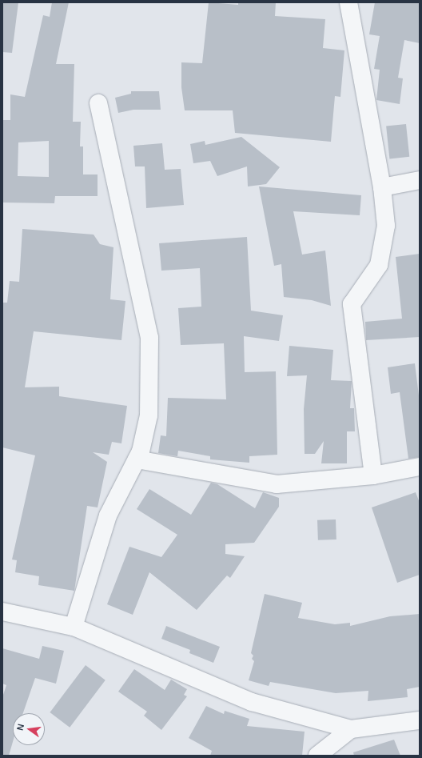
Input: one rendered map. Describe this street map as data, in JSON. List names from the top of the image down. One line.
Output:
{"north":"left"}
